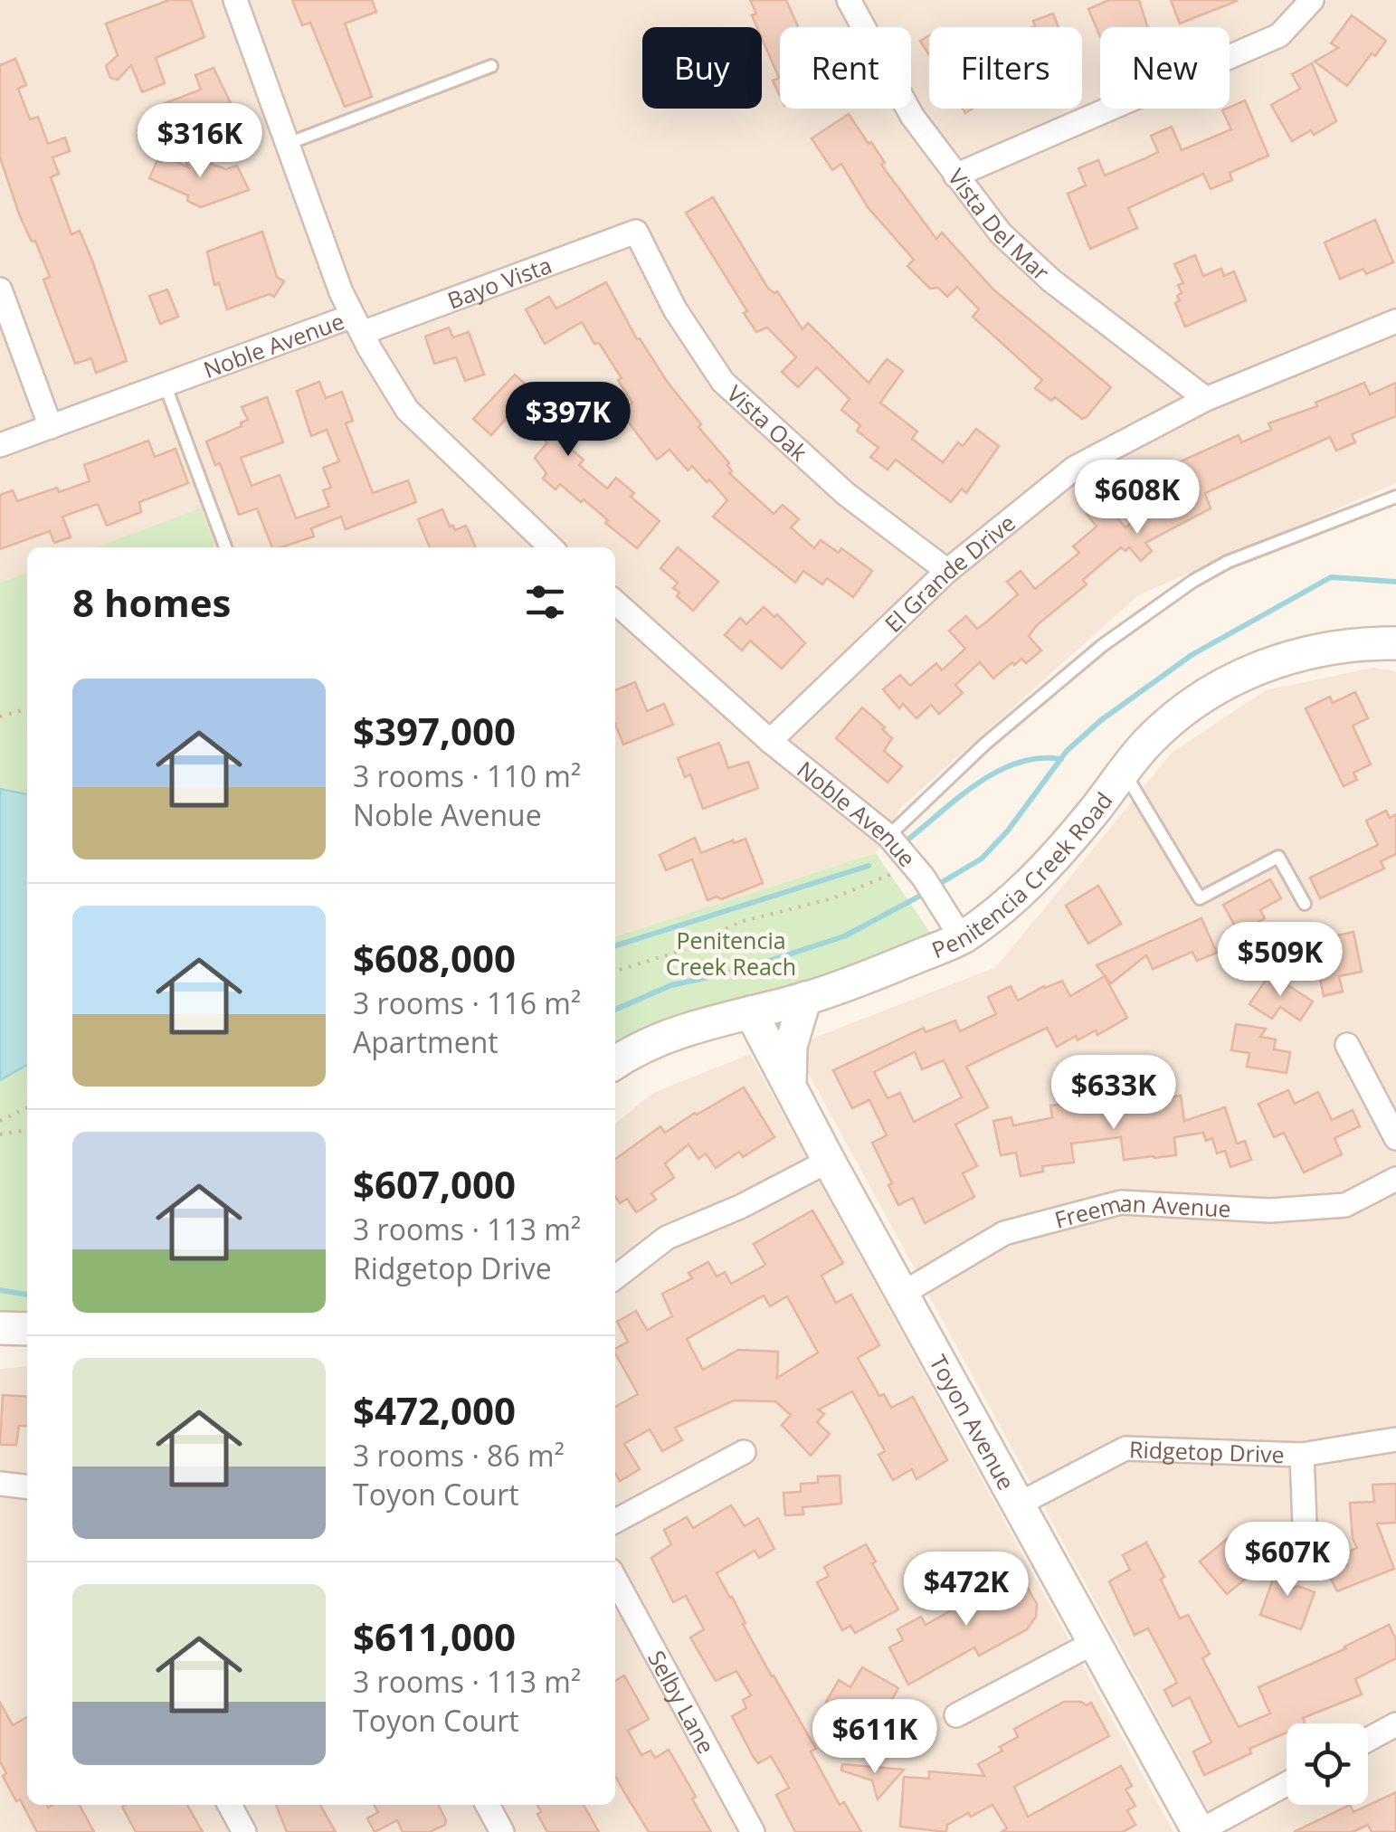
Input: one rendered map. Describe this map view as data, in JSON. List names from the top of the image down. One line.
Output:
{"streets":{"street":["Vista Del Mar","Bayo Vista","Noble Avenue","Vista Oak","El Grande Drive","Penitencia Creek Road","Freeman Avenue","Toyon Avenue","Ridgetop Drive","Selby Lane"]},"crossings":[["Vista Del Mar","El Grande Drive"],["Bayo Vista","Noble Avenue"],["Bayo Vista","Vista Oak"],["Noble Avenue","El Grande Drive"],["Noble Avenue","Penitencia Creek Road"],["Vista Oak","El Grande Drive"],["Penitencia Creek Road","Toyon Avenue"],["Freeman Avenue","Toyon Avenue"],["Toyon Avenue","Ridgetop Drive"]],"parks":["Penitencia Creek Reach"],"page":{"chip":["Buy","Rent","Filters","New"],"price":["$316K","$397K","$608K","$509K","$633K","$607K","$472K","$611K"],"heading":"8 homes","list":[{"name":"$397,000","note":"3 rooms · 110 m² · Noble Avenue"},{"name":"$608,000","note":"3 rooms · 116 m² · Apartment"},{"name":"$607,000","note":"3 rooms · 113 m² · Ridgetop Drive"},{"name":"$472,000","note":"3 rooms · 86 m² · Toyon Court"},{"name":"$611,000","note":"3 rooms · 113 m² · Toyon Court"}]}}
